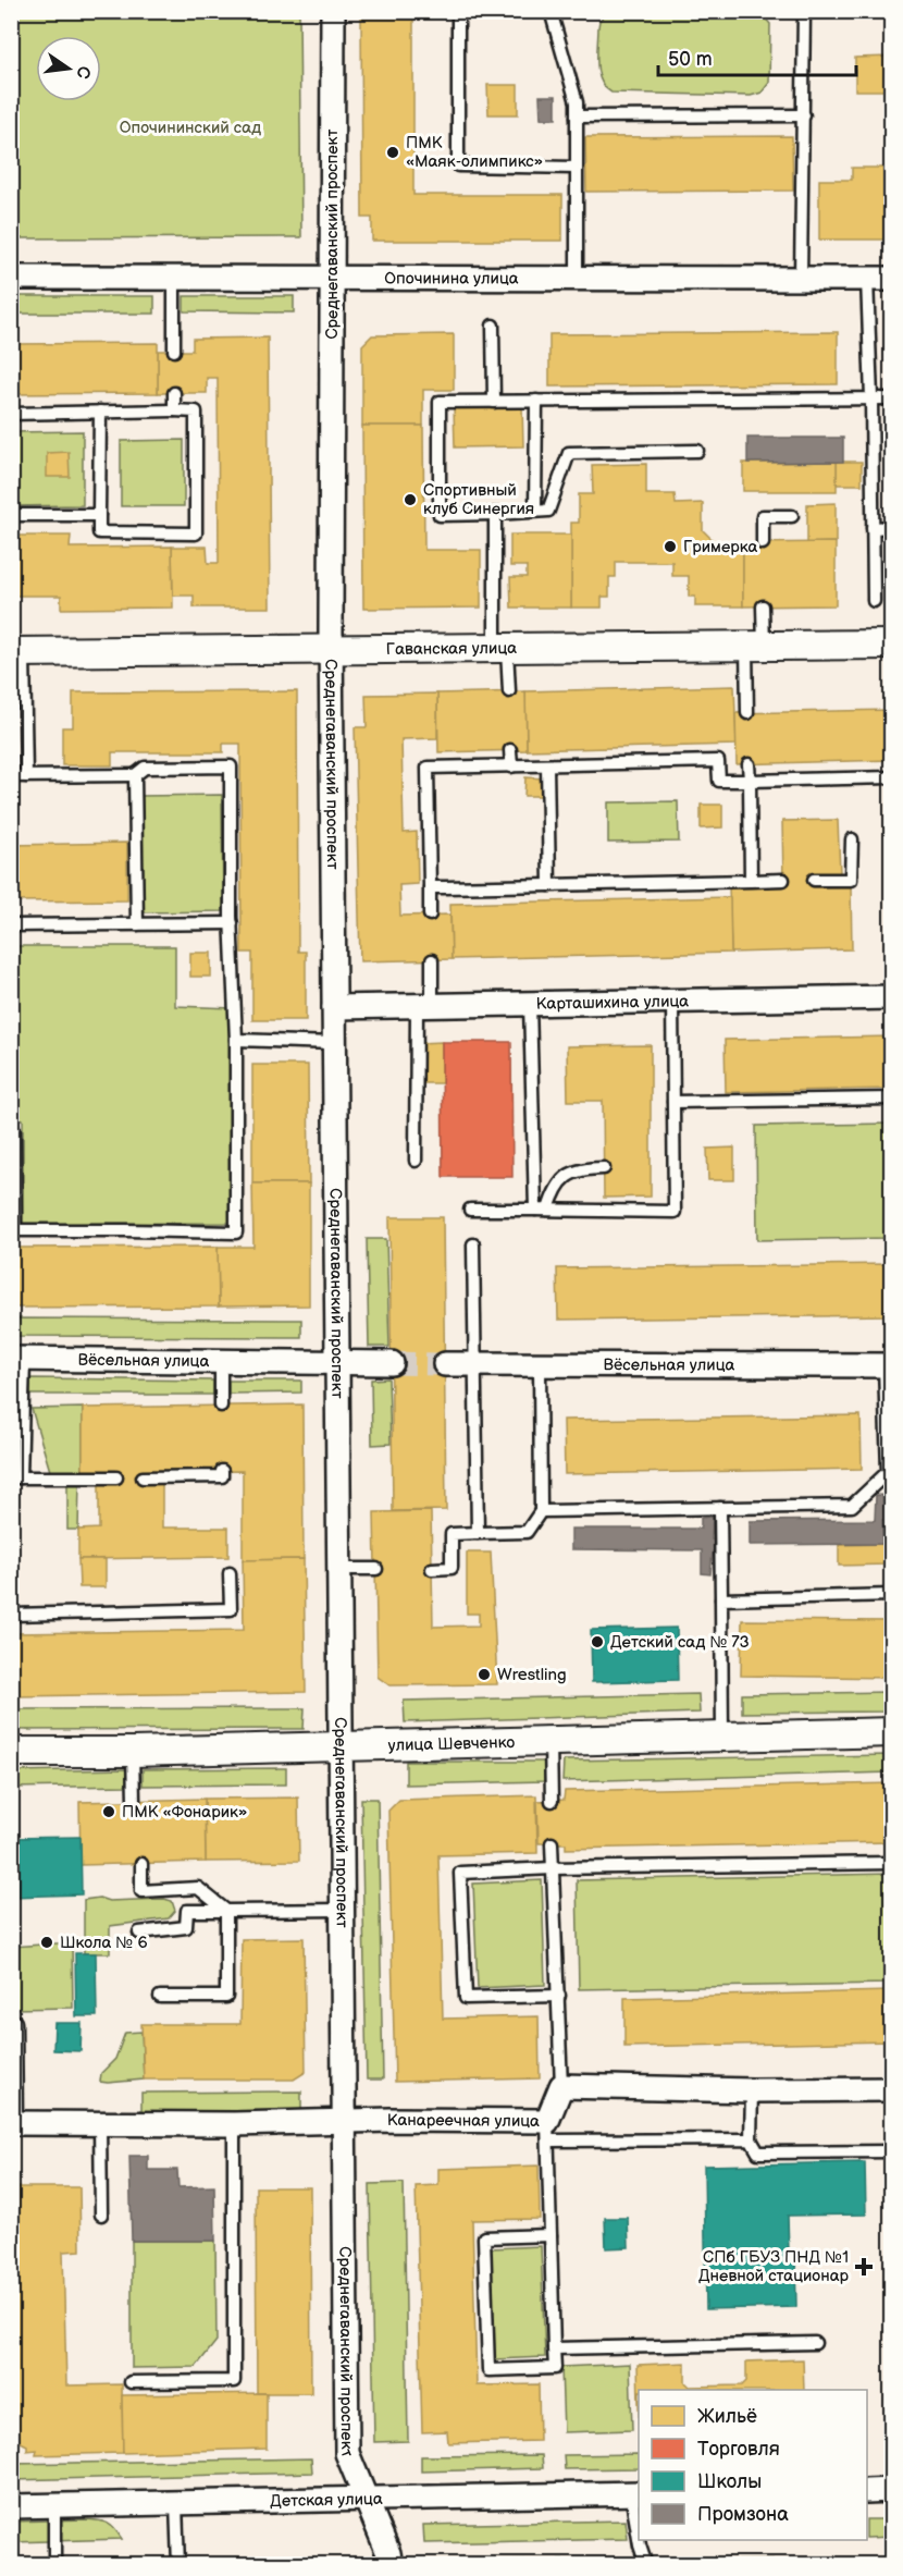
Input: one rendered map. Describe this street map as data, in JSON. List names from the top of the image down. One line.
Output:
{"streets":{"street":["Среднегаванский проспект","Опочинина улица","Гаванская улица","Карташихина улица","Вёсельная улица","улица Шевченко","Канареечная улица","Детская улица"]},"crossings":[["Среднегаванский проспект","Опочинина улица"],["Среднегаванский проспект","Гаванская улица"],["Среднегаванский проспект","Карташихина улица"],["Среднегаванский проспект","Вёсельная улица"],["Среднегаванский проспект","улица Шевченко"],["Среднегаванский проспект","Канареечная улица"],["Среднегаванский проспект","Детская улица"]],"parks":["Опочининский сад"],"places":{"other":["ПМК «Маяк-олимпикс»","Спортивный клуб Синергия","Гримерка","Детский сад № 73","Wrestling","ПМК «Фонарик»","Школа № 6"],"health":["СПб ГБУЗ ПНД №1 Дневной стационар"]},"legend":["Жильё","Торговля","Школы","Промзона"],"scale_bar":"50 m","north":"right"}
